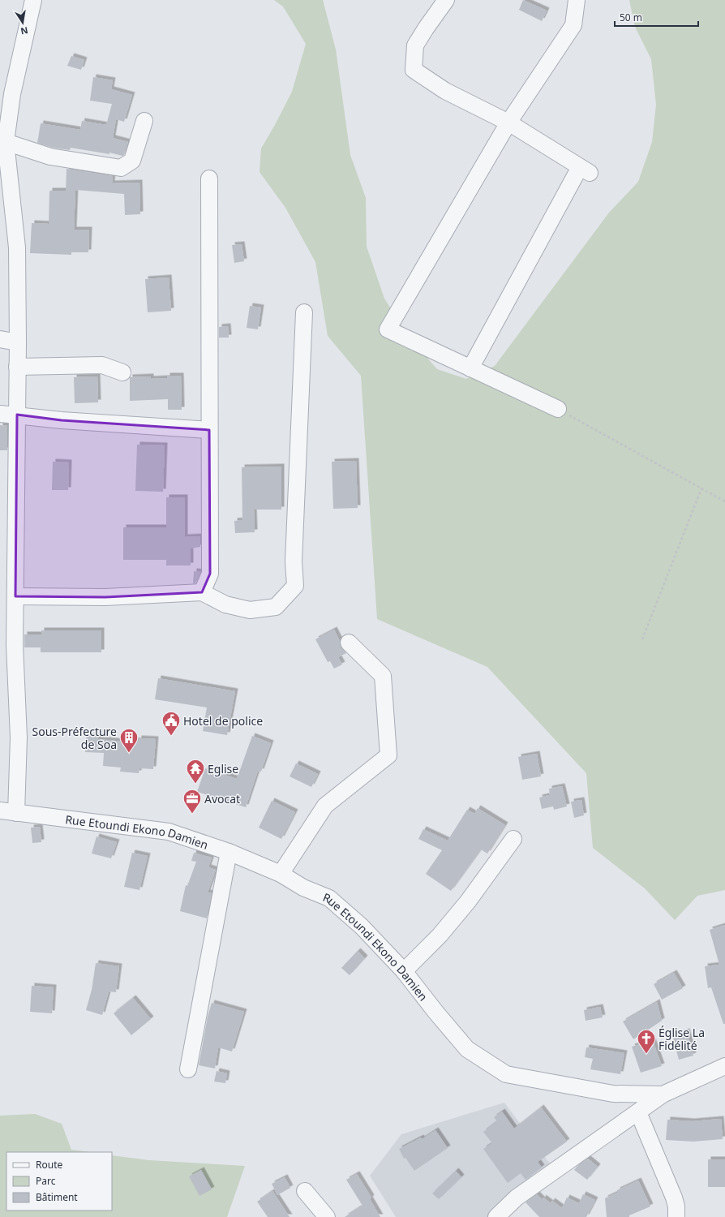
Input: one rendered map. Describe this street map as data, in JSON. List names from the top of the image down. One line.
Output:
{"streets":{"street":["Rue Etoundi Ekono Damien"]},"places":{"public building":["Hotel de police"],"building":["Sous-Préfecture de Soa"],"temple":["Eglise"],"office":["Avocat"],"church":["Église La Fidélité"]},"legend":["Route","Parc","Bâtiment"],"scale_bar":"50 m","north":"bottom"}
